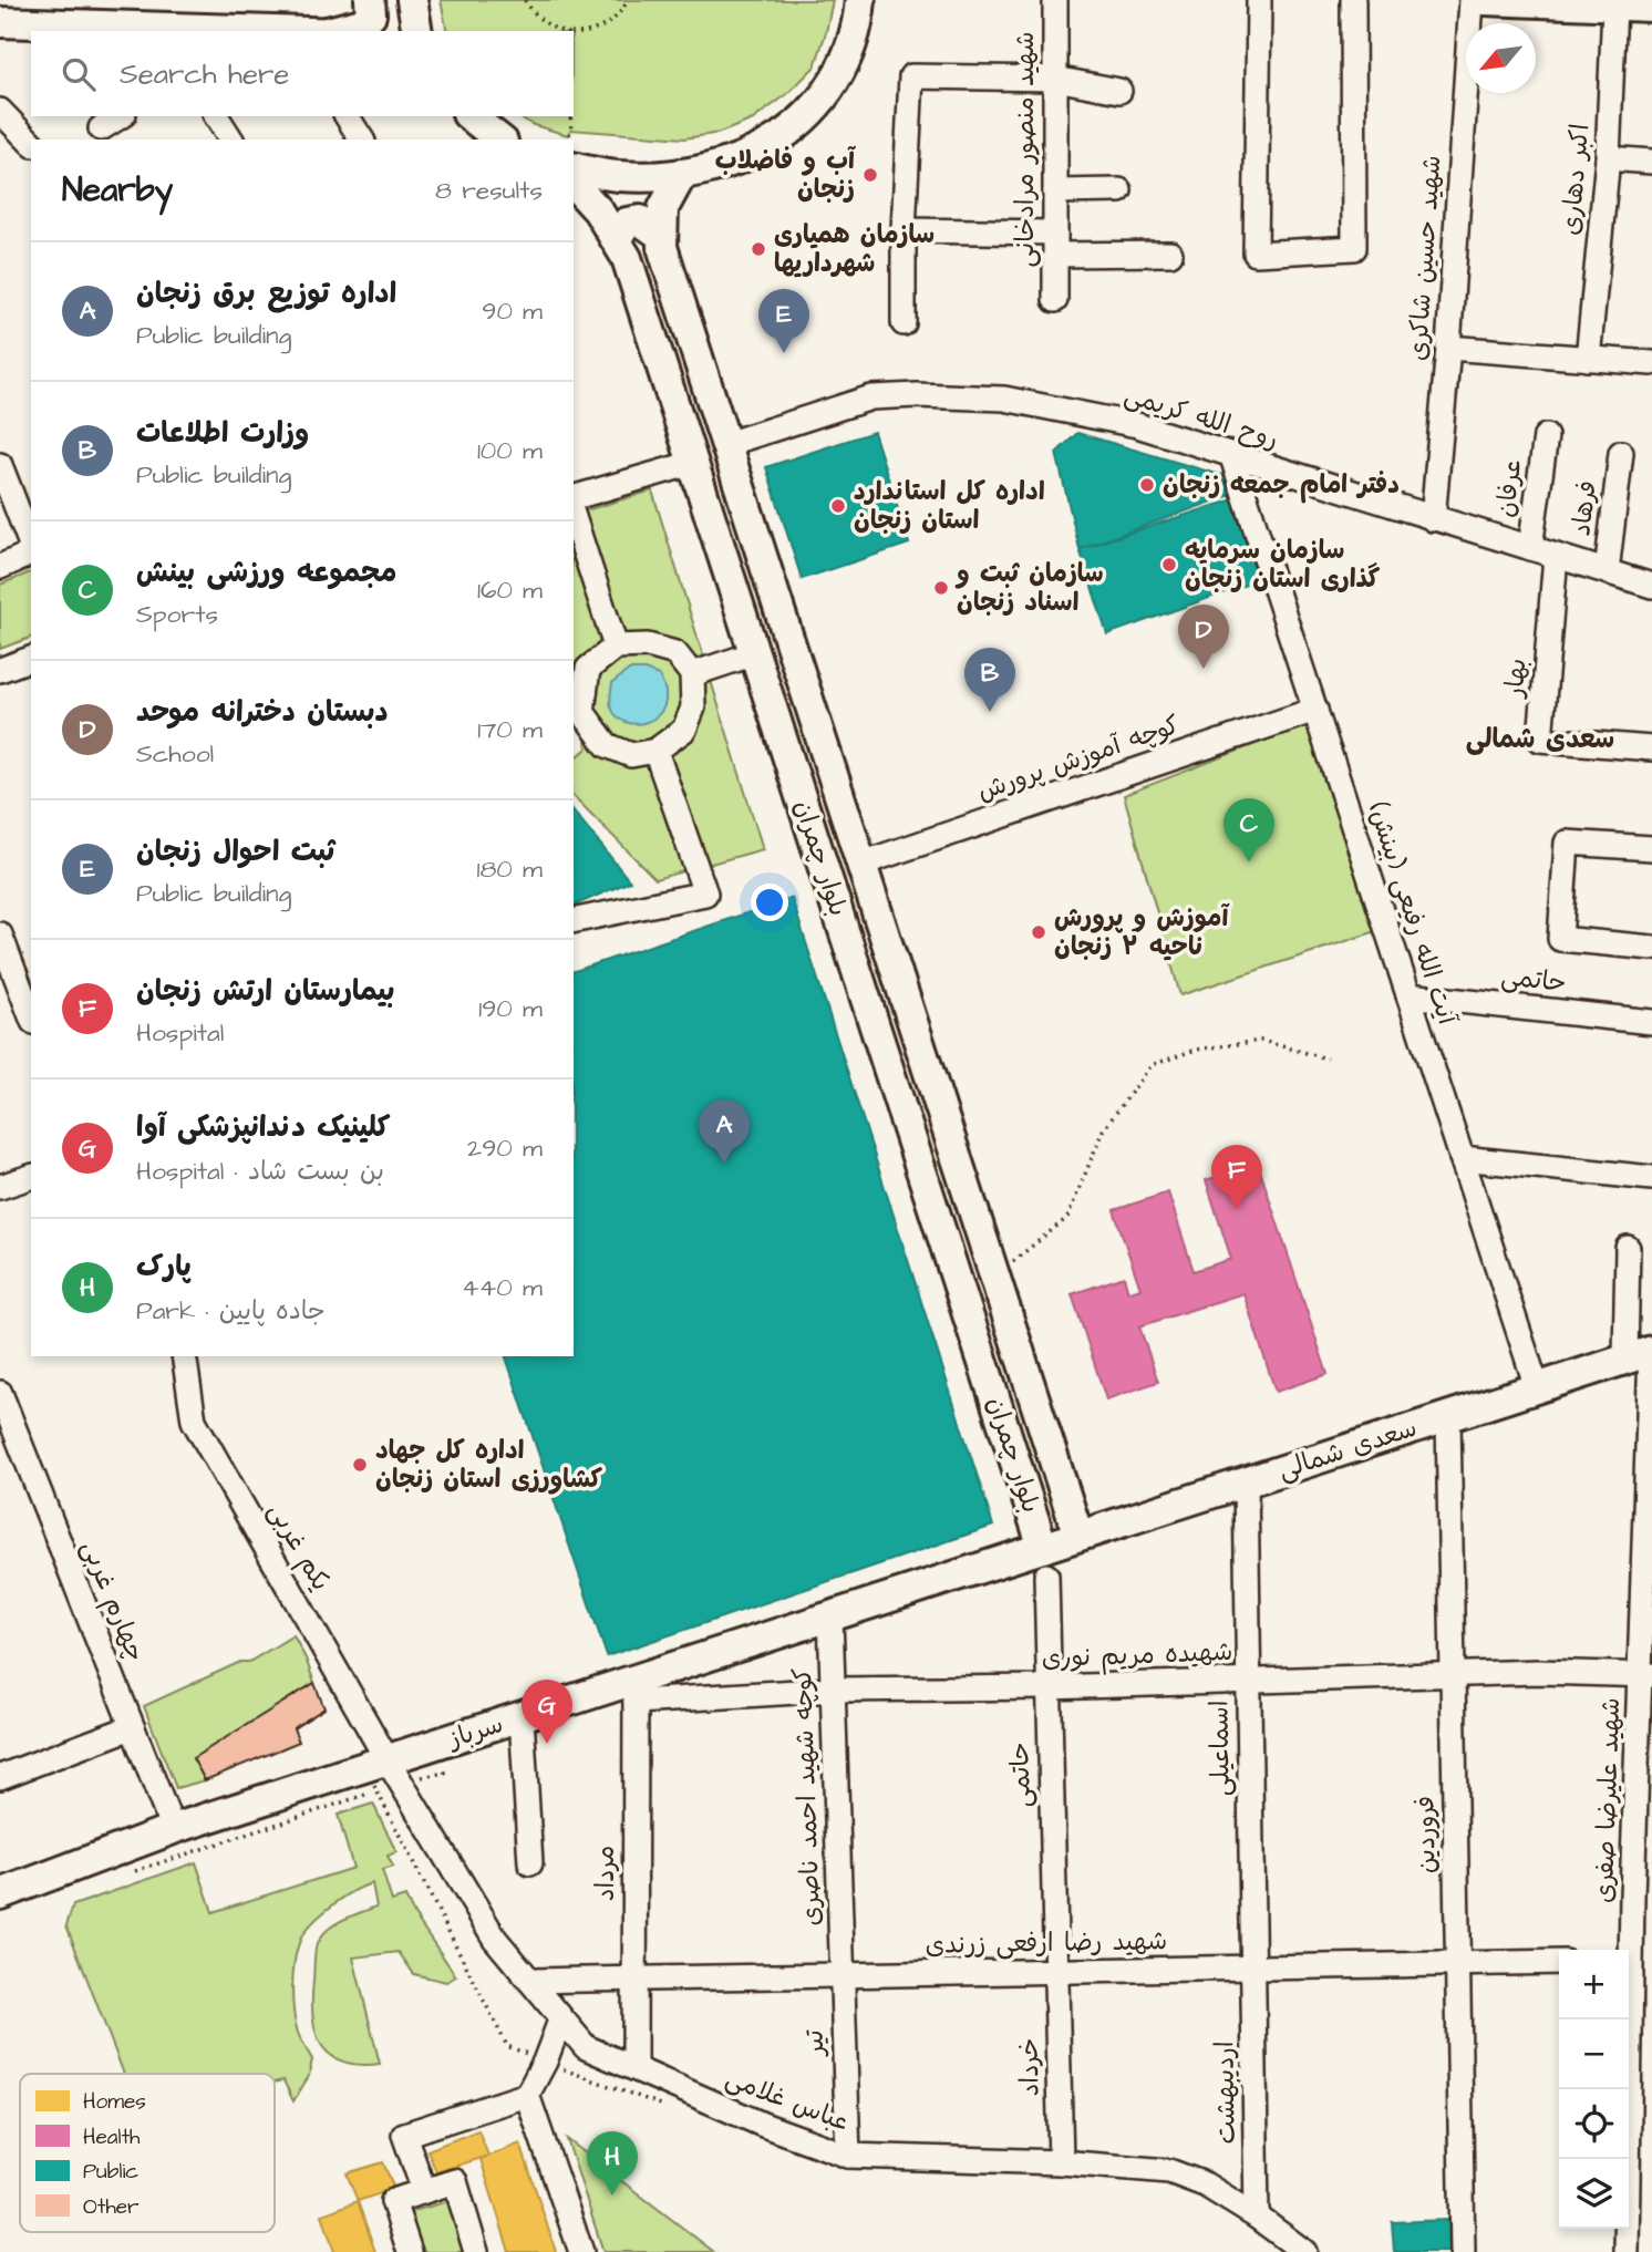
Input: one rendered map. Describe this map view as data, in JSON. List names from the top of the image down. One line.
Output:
{"streets":{"main road":["بلوار چمران","سعدی شمالی","سرباز"],"street":["شهید منصور مرادخانی","اکبر دهاری","شهید حسین شاکری","روح الله کریمی","عرفان","فرهاد","بهار","کوچه آموزش پرورش","آیت الله رفیعی (بینش)","حاتمی","یکم غربی","چهارم غربی","شهیده مریم نوری","اسماعیلی","کوچه شهید احمد ناصری","شهید علیرضا صفری","فروردین","مرداد","شهید رضا ارفعی زرندی","تیر","خرداد","اردیبهشت","عباس غلامی"]},"crossings":[["شهید حسین شاکری","روح الله کریمی"],["روح الله کریمی","عرفان"],["روح الله کریمی","فرهاد"],["روح الله کریمی","بهار"],["روح الله کریمی","بلوار چمران"],["روح الله کریمی","آیت الله رفیعی (بینش)"],["کوچه آموزش پرورش","بلوار چمران"],["کوچه آموزش پرورش","آیت الله رفیعی (بینش)"],["بلوار چمران","حاتمی"],["بلوار چمران","سعدی شمالی"],["بلوار چمران","سرباز"],["آیت الله رفیعی (بینش)","حاتمی"],["آیت الله رفیعی (بینش)","سعدی شمالی"],["حاتمی","سعدی شمالی"],["حاتمی","شهیده مریم نوری"],["حاتمی","سرباز"],["حاتمی","شهید رضا ارفعی زرندی"],["حاتمی","خرداد"],["سعدی شمالی","سرباز"],["سعدی شمالی","اسماعیلی"],["سعدی شمالی","شهید علیرضا صفری"],["سعدی شمالی","فروردین"],["یکم غربی","سرباز"],["یکم غربی","عباس غلامی"],["چهارم غربی","سرباز"],["شهیده مریم نوری","سرباز"],["شهیده مریم نوری","اسماعیلی"],["شهیده مریم نوری","کوچه شهید احمد ناصری"],["شهیده مریم نوری","شهید علیرضا صفری"],["شهیده مریم نوری","فروردین"],["شهیده مریم نوری","مرداد"],["سرباز","کوچه شهید احمد ناصری"],["سرباز","مرداد"],["سرباز","عباس غلامی"],["اسماعیلی","شهید رضا ارفعی زرندی"],["اسماعیلی","اردیبهشت"],["کوچه شهید احمد ناصری","شهید رضا ارفعی زرندی"],["کوچه شهید احمد ناصری","تیر"],["فروردین","شهید رضا ارفعی زرندی"],["مرداد","شهید رضا ارفعی زرندی"],["مرداد","عباس غلامی"],["شهید رضا ارفعی زرندی","تیر"],["شهید رضا ارفعی زرندی","خرداد"],["شهید رضا ارفعی زرندی","اردیبهشت"],["شهید رضا ارفعی زرندی","عباس غلامی"],["تیر","عباس غلامی"],["خرداد","عباس غلامی"],["اردیبهشت","عباس غلامی"]],"districts":["سعدی شمالی"],"places":["آب و فاضلاب زنجان","سازمان همیاری شهرداریها","دفتر امام جمعه زنجان","اداره کل استاندارد استان زنجان","سازمان سرمایه گذاری استان زنجان","سازمان ثبت و اسناد زنجان","آموزش و پرورش ناحیه ۲ زنجان","اداره کل جهاد کشاورزی استان زنجان"],"legend":["Homes","Health","Public","Other"],"north":"bottom left","page":{"search":"Search here","heading":["Nearby","8 results"],"list":[{"mark":"A","name":"اداره توزیع برق زنجان","note":"Public building","value":"90 m"},{"mark":"B","name":"وزارت اطلاعات","note":"Public building","value":"100 m"},{"mark":"C","name":"مجموعه ورزشی بینش","note":"Sports","value":"160 m"},{"mark":"D","name":"دبستان دخترانه موحد","note":"School","value":"170 m"},{"mark":"E","name":"ثبت احوال زنجان","note":"Public building","value":"180 m"},{"mark":"F","name":"بیمارستان ارتش زنجان","note":"Hospital","value":"190 m"},{"mark":"G","name":"کلینیک دندانپزشکی آوا","note":"Hospital · بن بست شاد","value":"290 m"},{"mark":"H","name":"پارک","note":"Park · جاده پایین","value":"440 m"}],"pins":["E","D","B","C","A","F","G","H"],"map_buttons":["+","−"]}}
